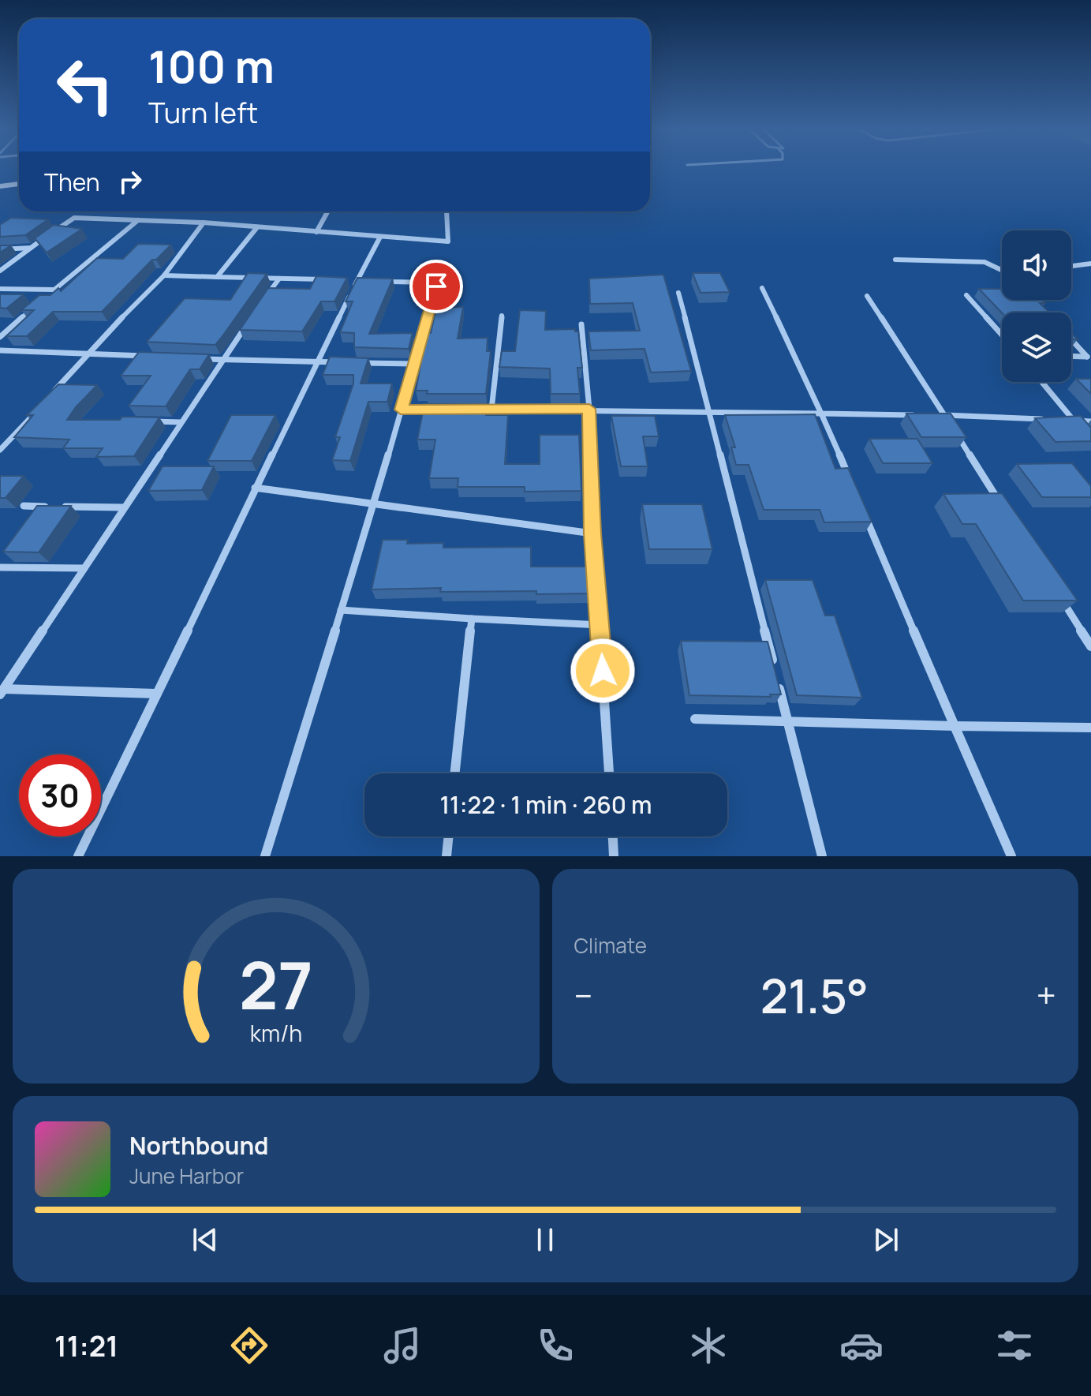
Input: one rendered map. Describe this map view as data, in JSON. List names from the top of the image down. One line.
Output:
{"page":{"turn":["100 m","Turn left"],"then":"Then","limit":"30","trip":"11:22 · 1 min · 260 m","tile":"Climate","heat":["−","21.5°","+"],"song":["Northbound","June Harbor"],"tabs":"11:21","gauge":["27","km/h"]}}
